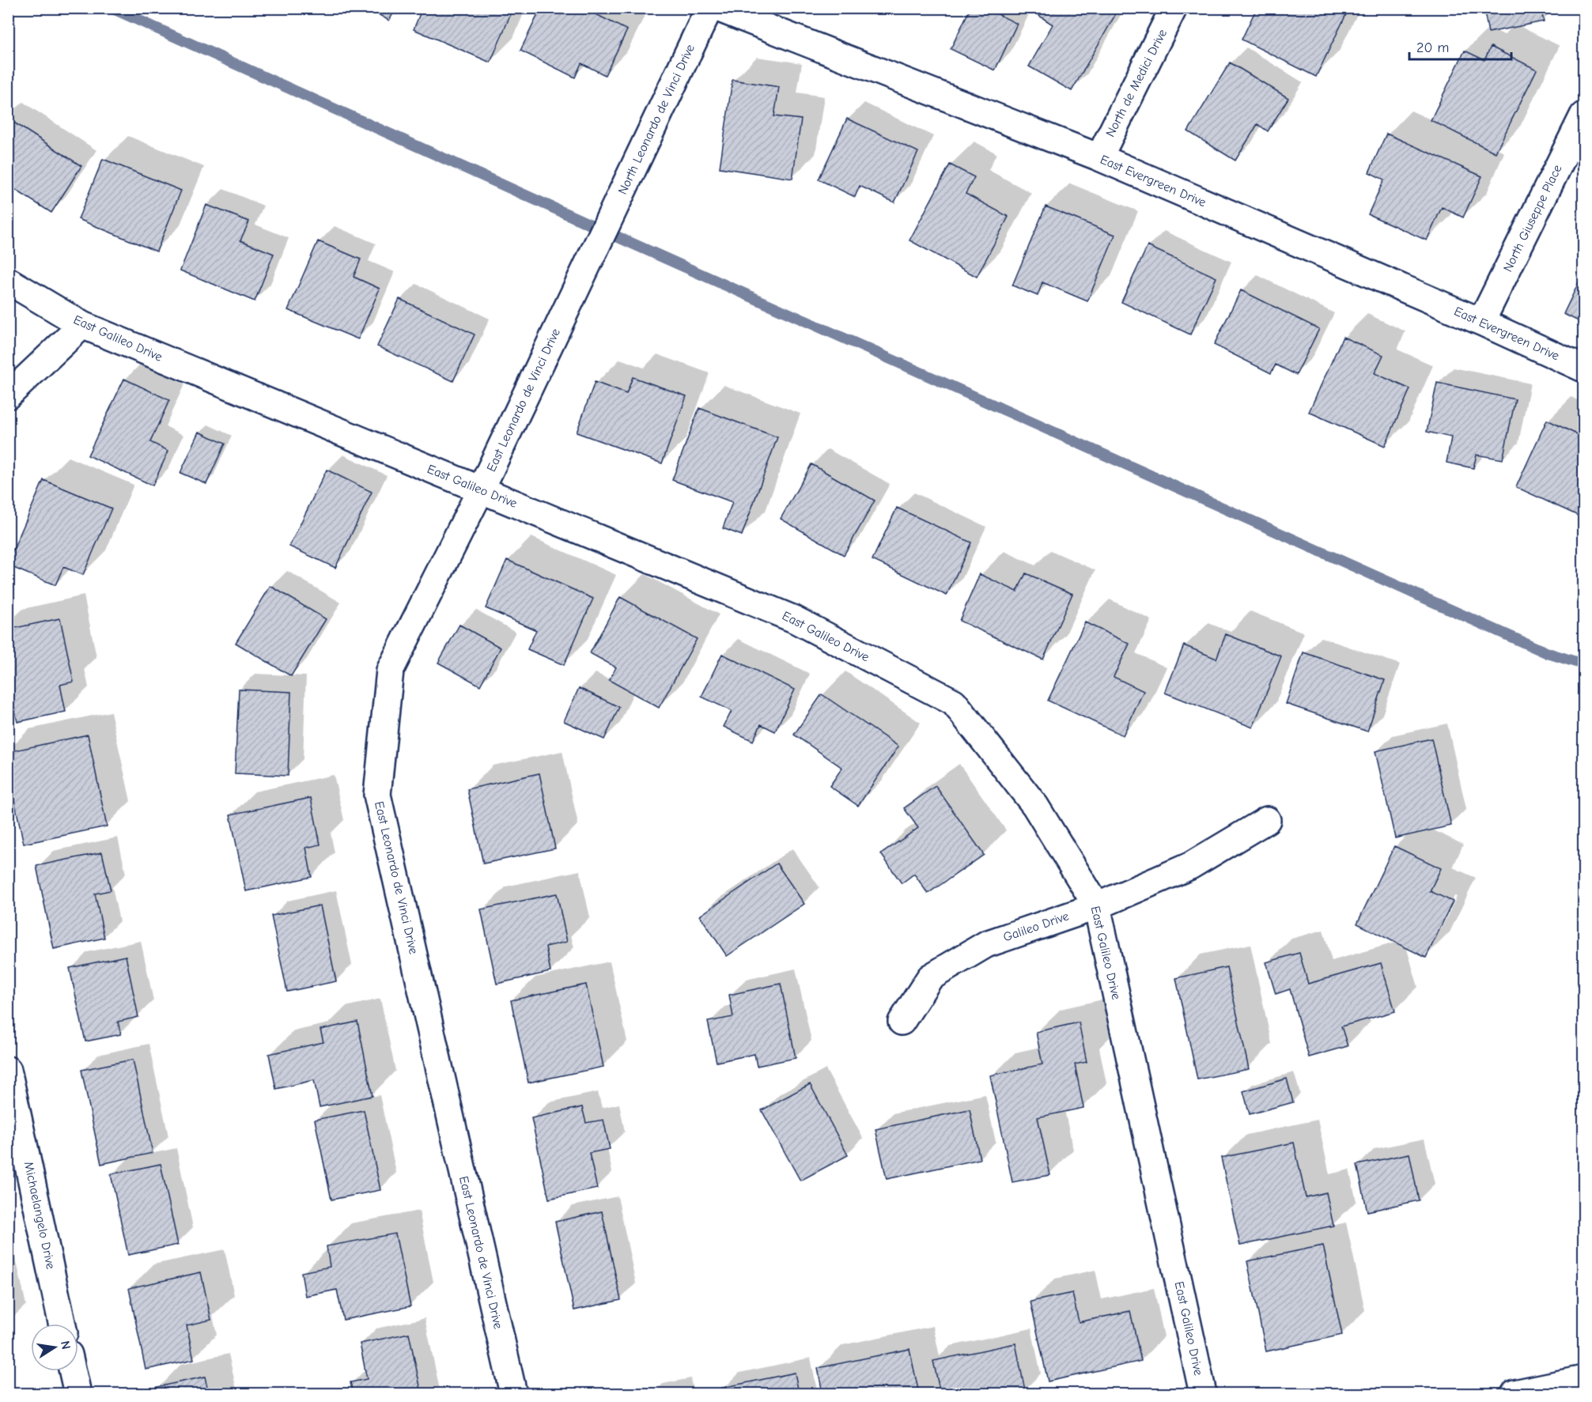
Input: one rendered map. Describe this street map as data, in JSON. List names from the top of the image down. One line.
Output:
{"streets":{"street":["North de Medici Drive","North Leonardo de Vinci Drive","East Evergreen Drive","North Giuseppe Place","East Galileo Drive","East Leonardo de Vinci Drive","Galileo Drive","Michaelangelo Drive"]},"crossings":[["North de Medici Drive","East Evergreen Drive"],["North Leonardo de Vinci Drive","East Leonardo de Vinci Drive"],["East Evergreen Drive","North Giuseppe Place"],["East Galileo Drive","East Leonardo de Vinci Drive"],["East Galileo Drive","Galileo Drive"]],"scale_bar":"20 m","north":"right"}
